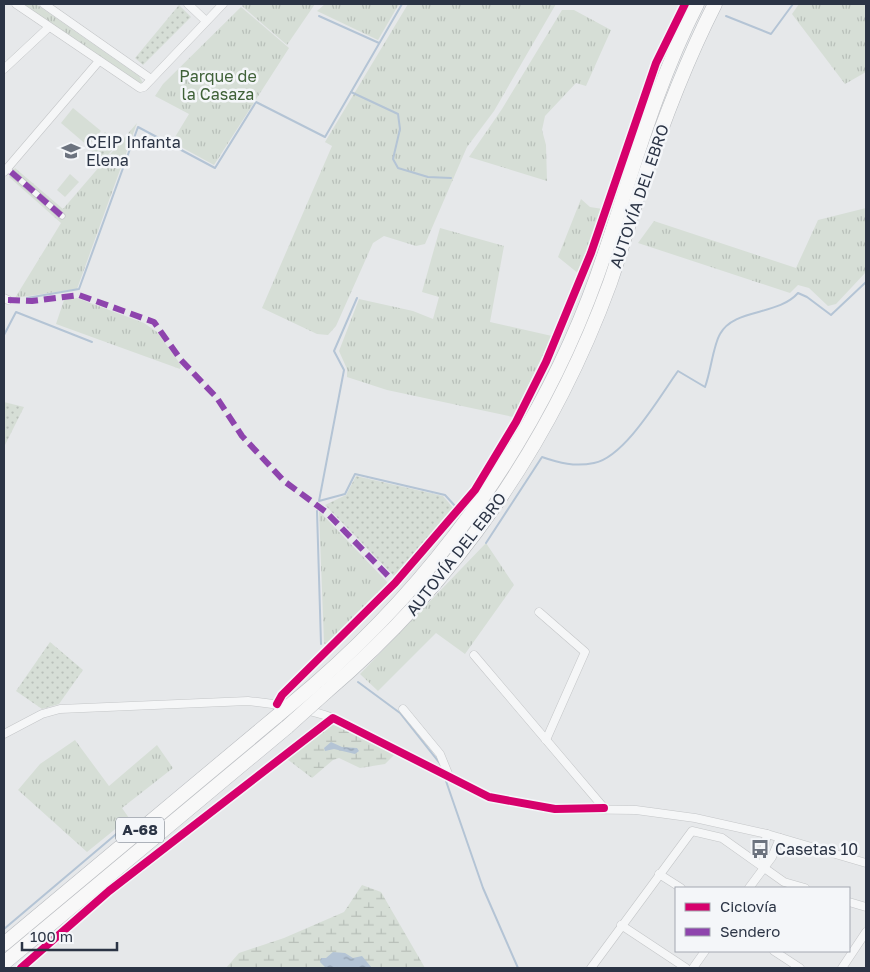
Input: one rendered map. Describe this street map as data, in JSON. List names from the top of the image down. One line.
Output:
{"streets":{"highway":["AUTOVÍA DEL EBRO","A-68"]},"parks":["Parque de la Casaza"],"places":{"school or university":["CEIP Infanta Elena"],"bus stop":["Casetas 10"]},"legend":["Ciclovía","Sendero"],"scale_bar":"100 m"}
